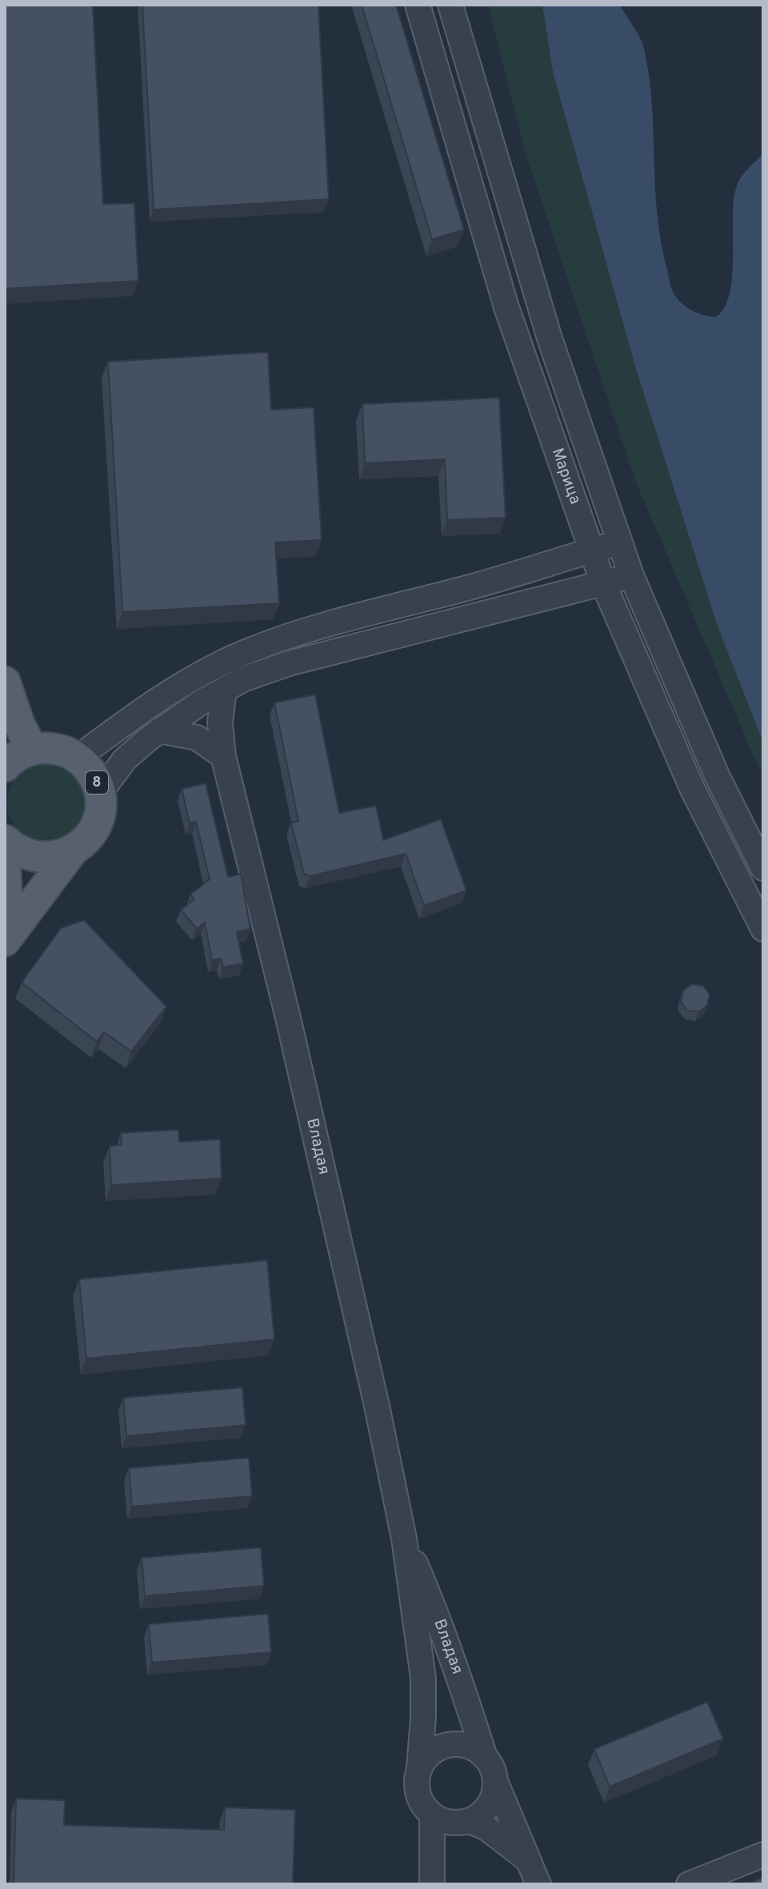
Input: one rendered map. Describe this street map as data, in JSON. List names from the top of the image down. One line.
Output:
{"streets":{"main road":["8"],"street":["Марица","Владая"]}}
